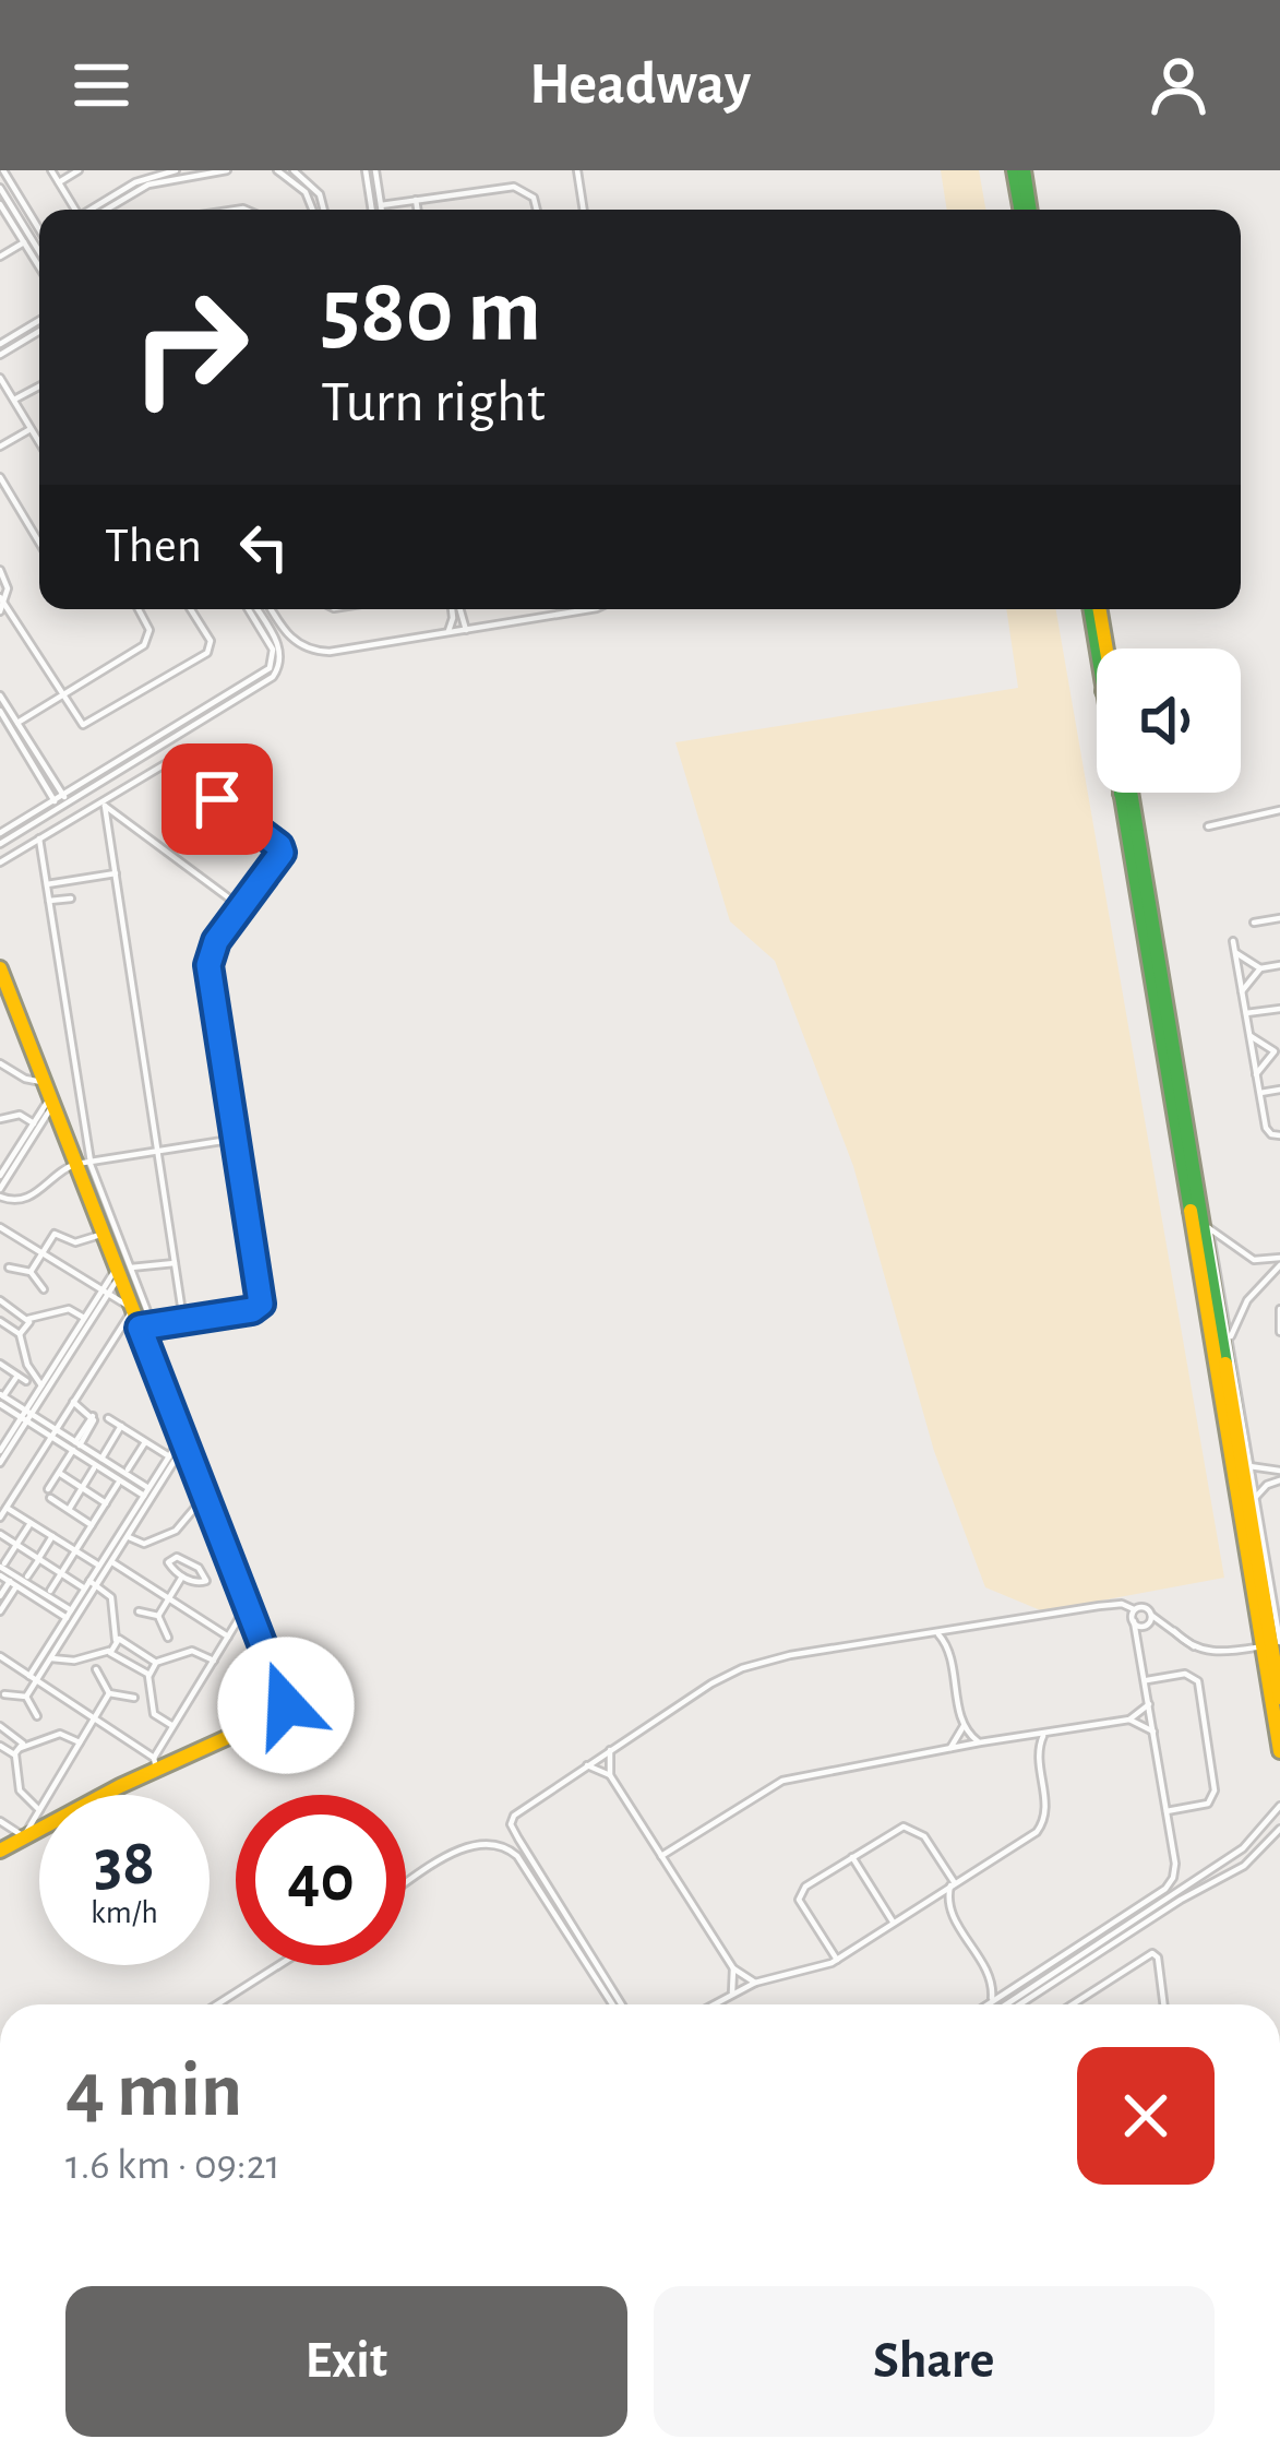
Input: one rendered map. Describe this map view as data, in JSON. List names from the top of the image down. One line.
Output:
{"page":{"header":"Headway","turn":["580 m","Turn right"],"then":"Then","speed":"38 km/h","limit":"40","heading":["4 min","1.6 km · 09:21"],"buttons":["Exit","Share"]}}
